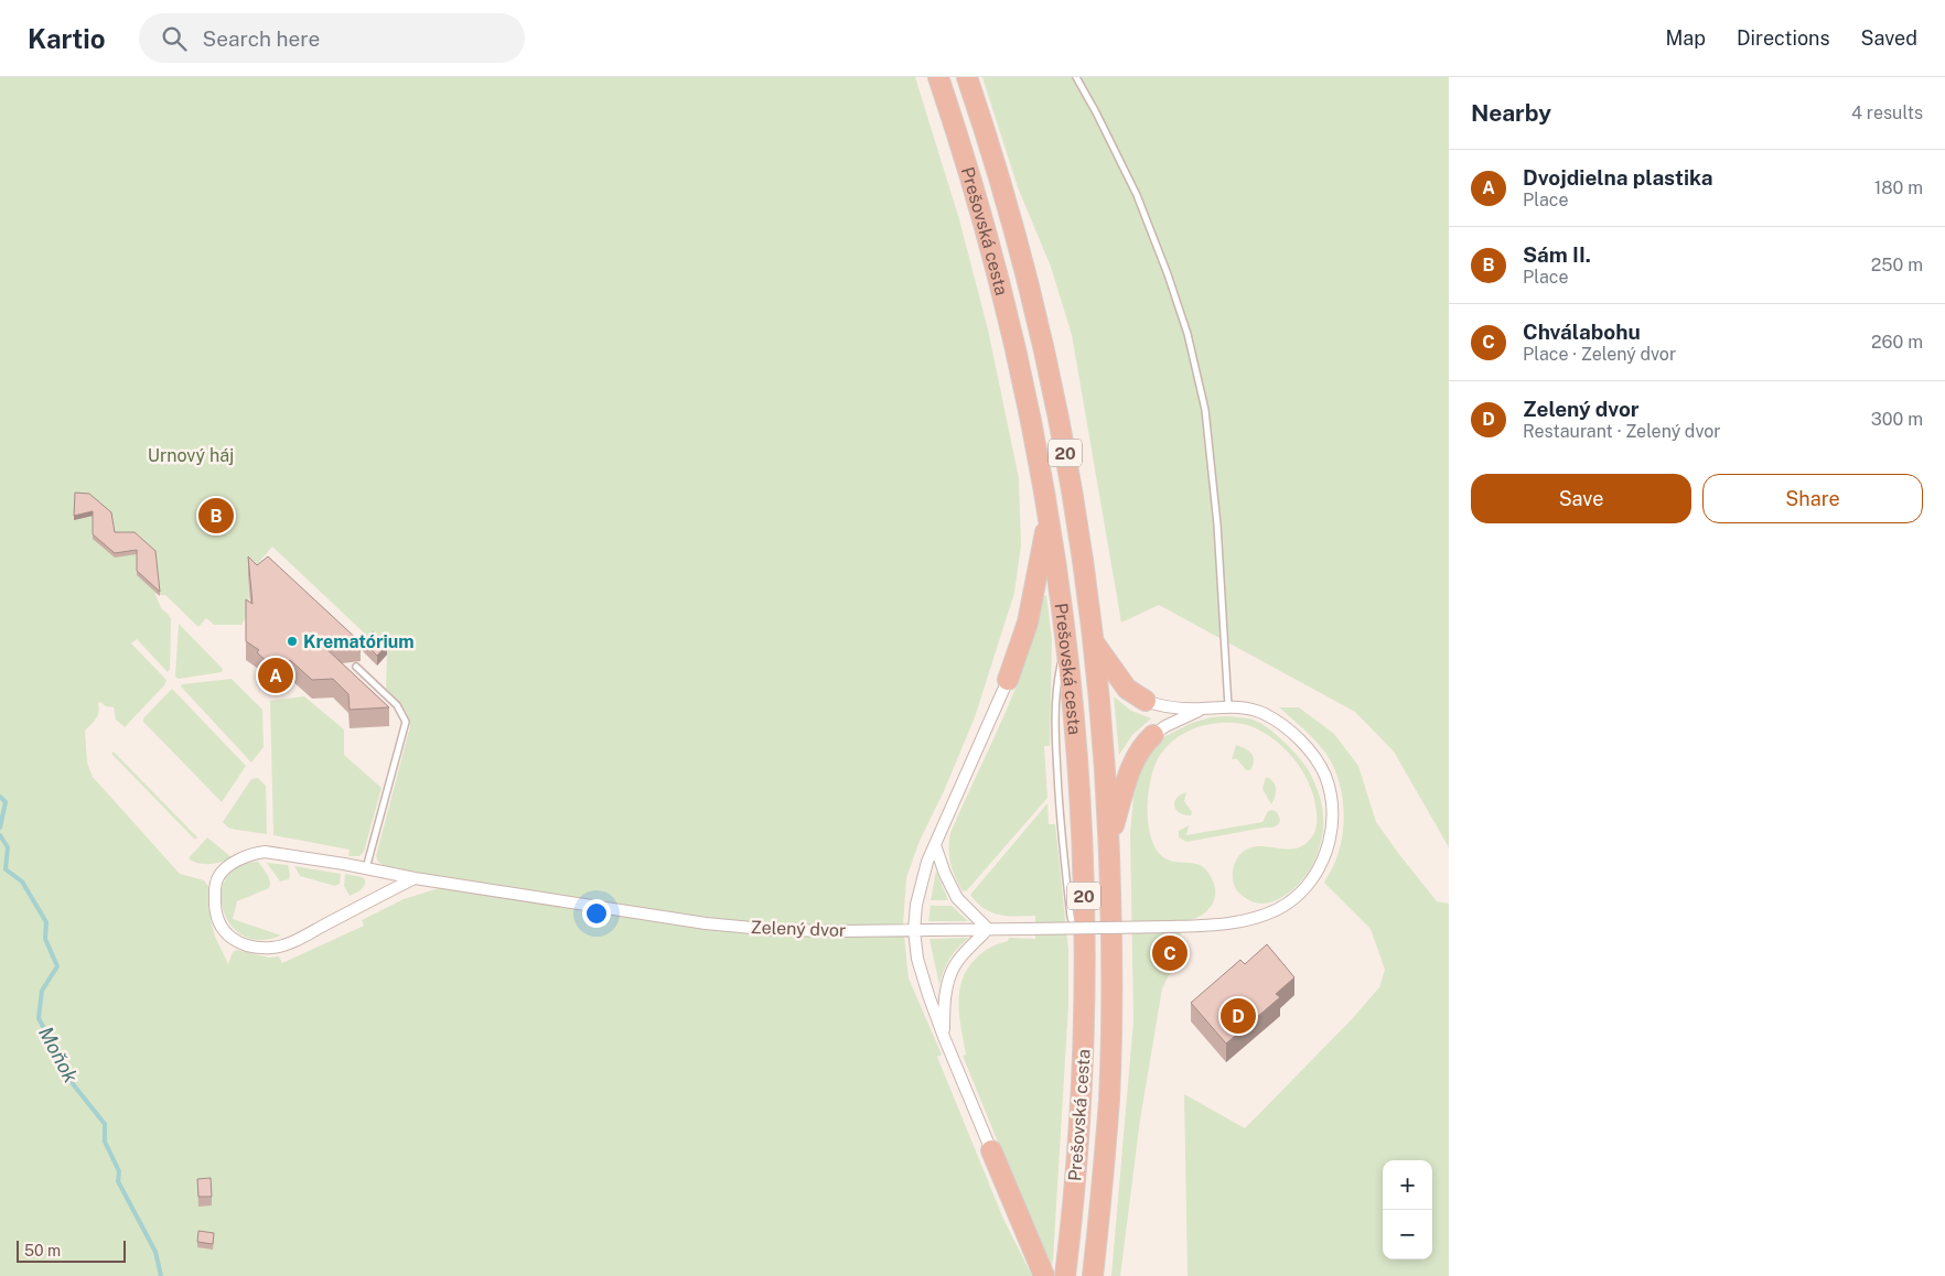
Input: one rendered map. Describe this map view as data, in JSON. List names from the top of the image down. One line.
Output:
{"streets":{"highway":["Prešovská cesta","20"],"street":["Zelený dvor"]},"water":["Moňok"],"parks":["Urnový háj"],"places":["Krematórium"],"scale_bar":"50 m","page":{"header":"Kartio","search":"Search here","nav":["Map","Directions","Saved"],"heading":["Nearby","4 results"],"list":[{"mark":"A","name":"Dvojdielna plastika","note":"Place","value":"180 m"},{"mark":"B","name":"Sám II.","note":"Place","value":"250 m"},{"mark":"C","name":"Chválabohu","note":"Place · Zelený dvor","value":"260 m"},{"mark":"D","name":"Zelený dvor","note":"Restaurant · Zelený dvor","value":"300 m"}],"buttons":["Save","Share"],"pins":["B","A","C","D"],"map_buttons":["+","−"],"scale":"50 m"}}
